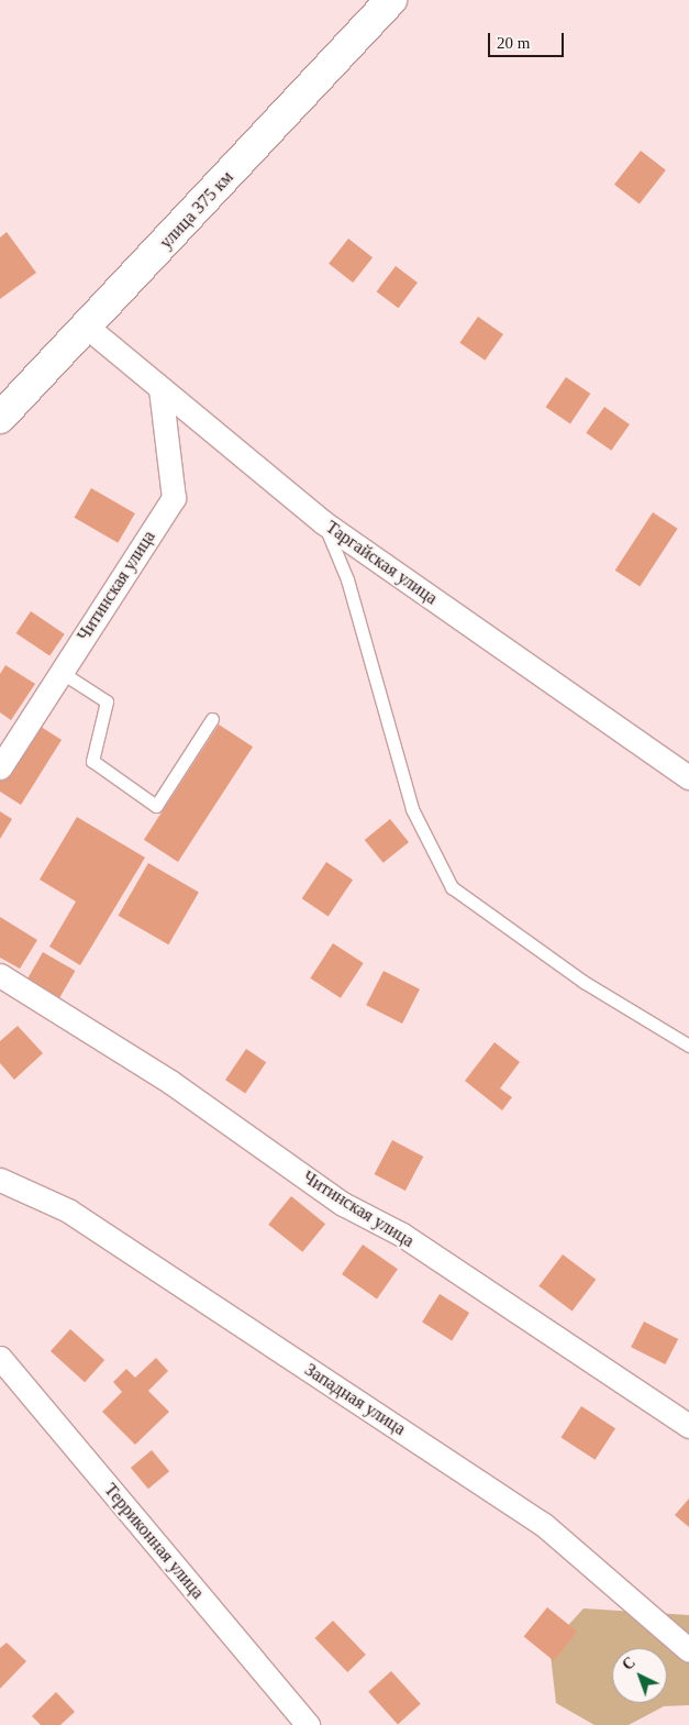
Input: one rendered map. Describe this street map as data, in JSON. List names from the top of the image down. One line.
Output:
{"streets":{"main road":["улица 375 км"],"street":["Таргайская улица","Читинская улица","Западная улица","Терриконная улица"]},"crossings":[["улица 375 км","Таргайская улица"],["Таргайская улица","Читинская улица"]],"scale_bar":"20 m","north":"top left"}
